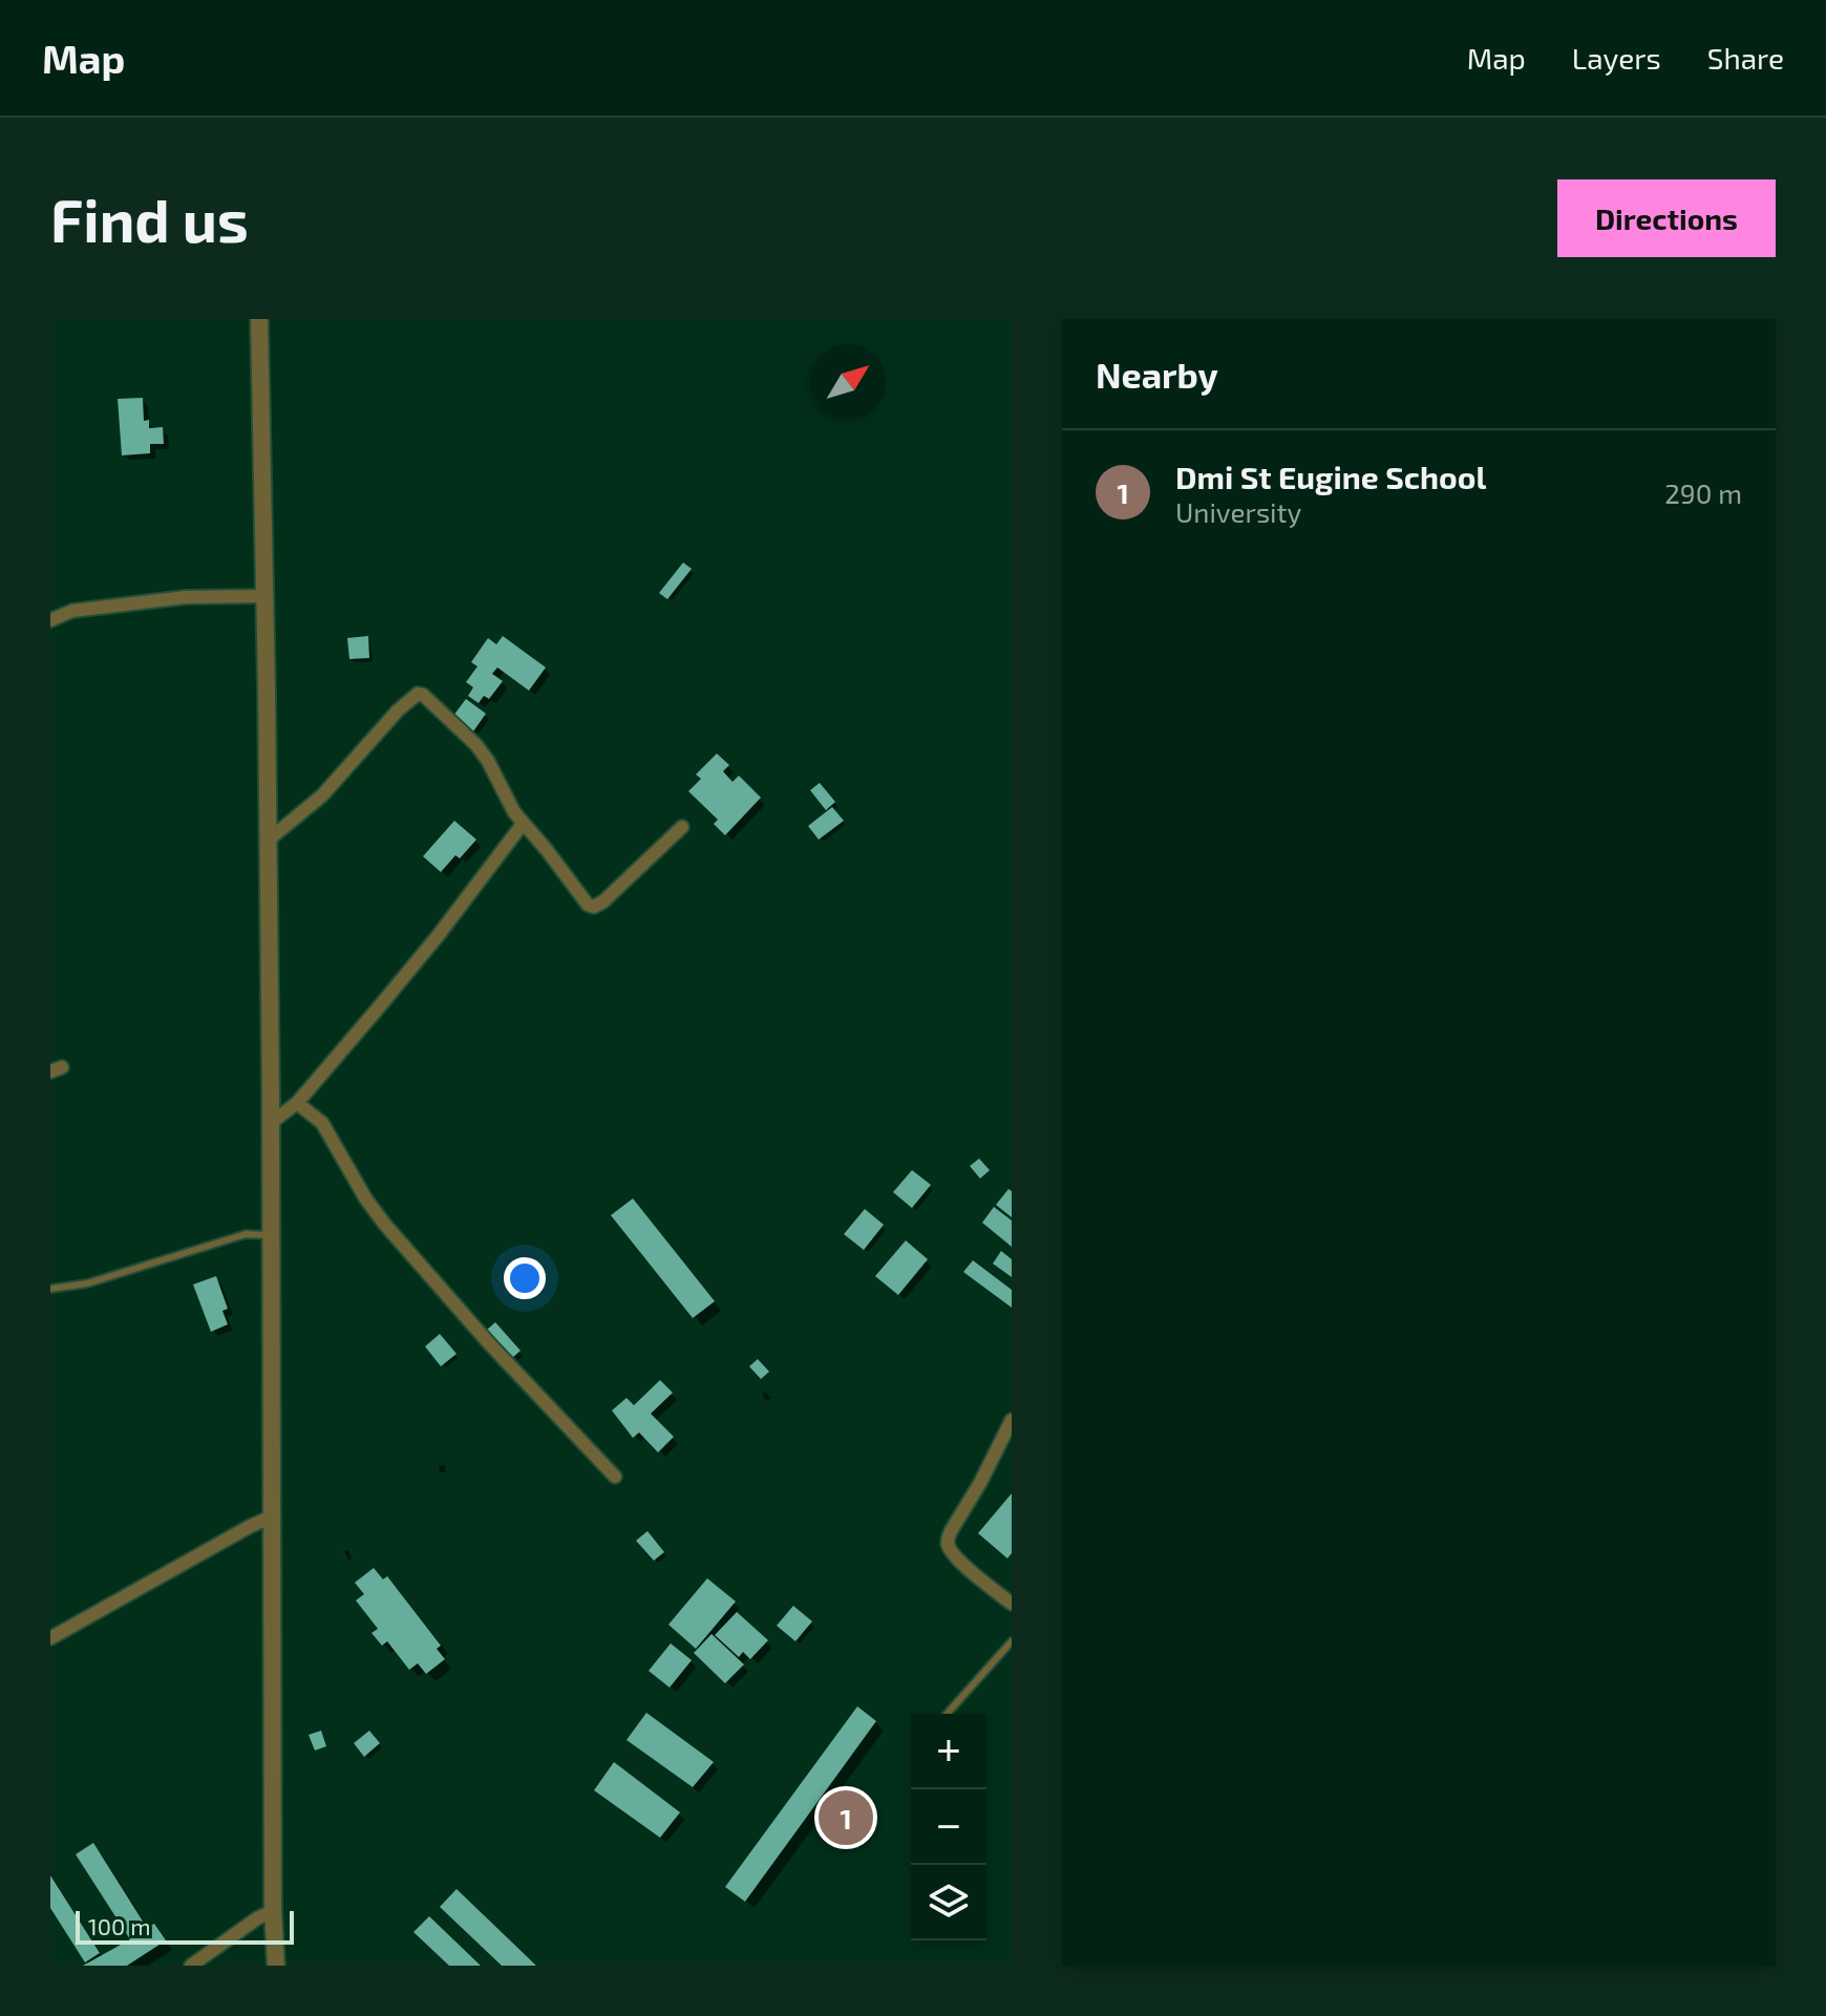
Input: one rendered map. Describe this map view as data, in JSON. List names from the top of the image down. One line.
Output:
{"scale_bar":"100 m","north":"top right","page":{"header":"Map","nav":["Map","Layers","Share"],"buttons":"Directions","title":"Find us","heading":"Nearby","list":[{"mark":"1","name":"Dmi St Eugine School","note":"University","value":"290 m"}],"map_buttons":["+","−"],"pins":"1","scale":"100 m"}}
